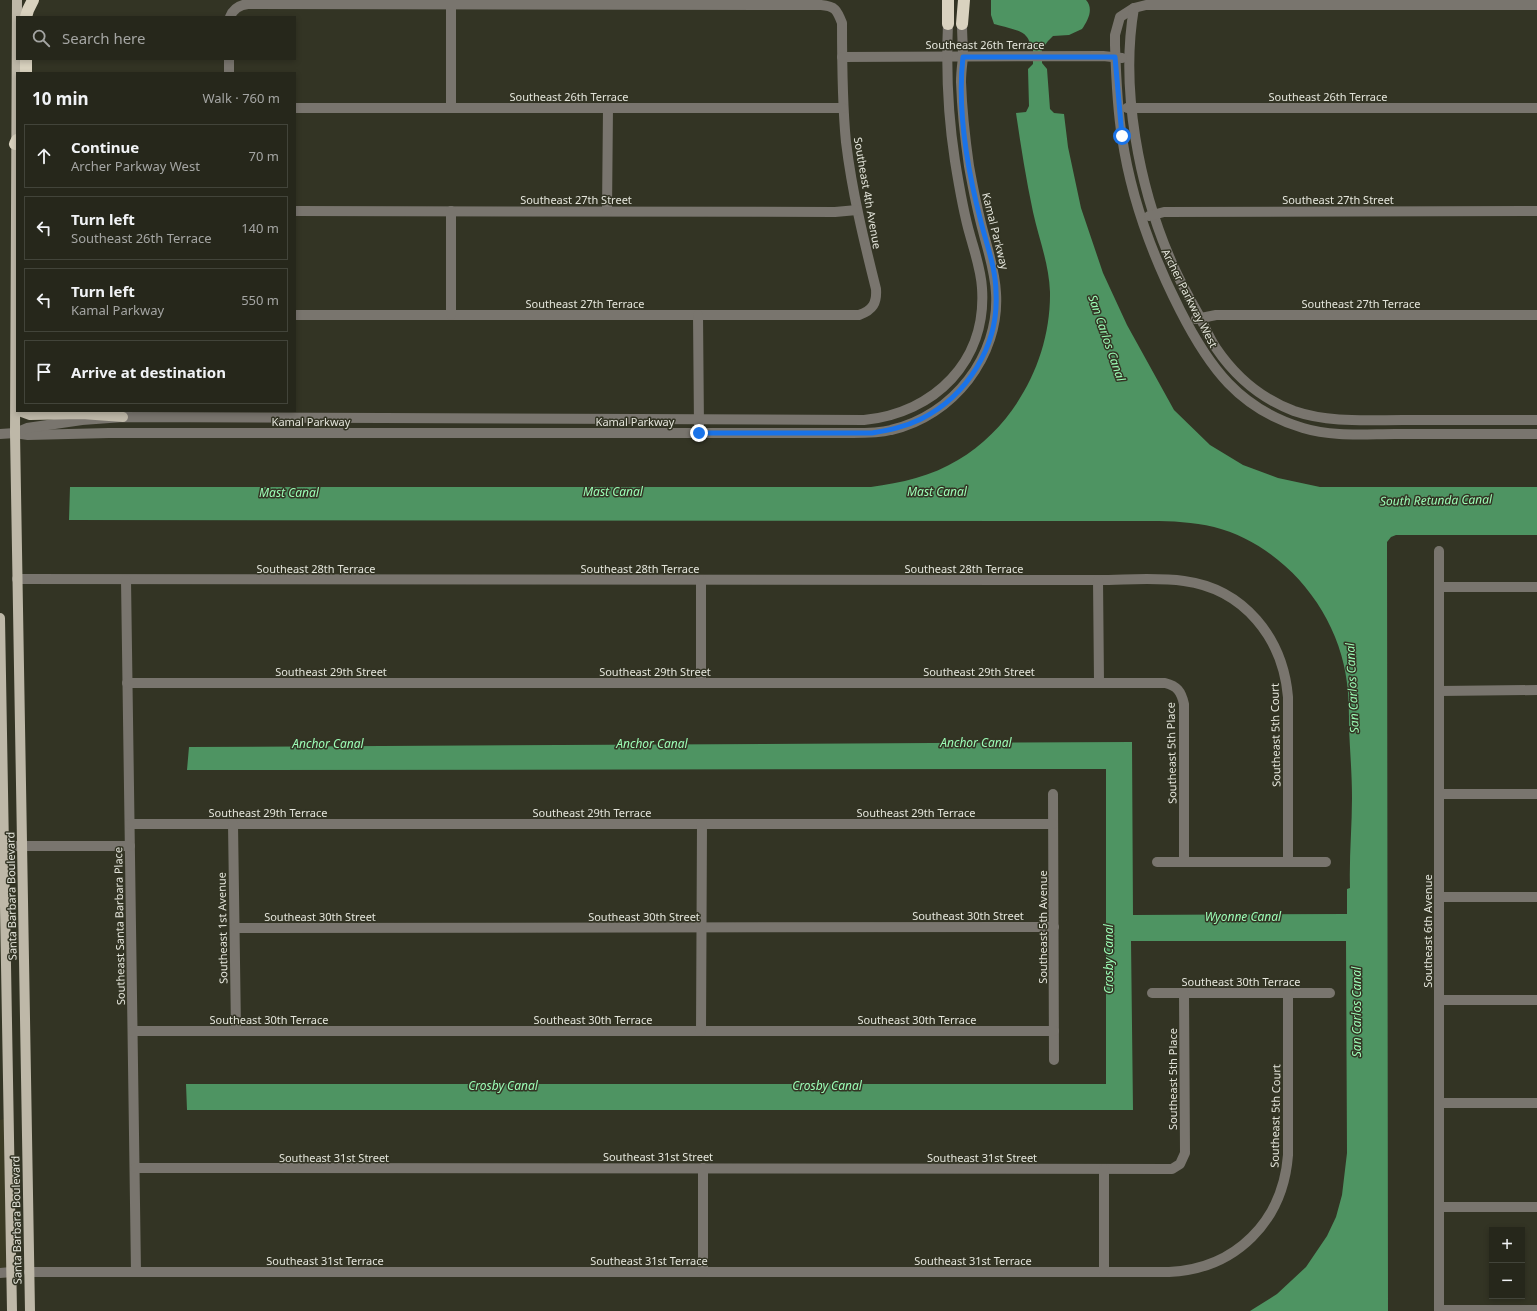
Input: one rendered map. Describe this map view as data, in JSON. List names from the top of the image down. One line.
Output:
{"streets":{"main road":["Santa Barbara Boulevard"],"street":["Southeast 26th Terrace","Southeast 4th Avenue","Southeast 27th Street","Kamal Parkway","Archer Parkway West","Southeast 27th Terrace","Southeast 28th Terrace","Southeast 29th Street","Southeast 5th Court","Southeast 5th Place","Southeast 29th Terrace","Southeast 30th Street","Southeast Santa Barbara Place","Southeast 5th Avenue","Southeast 1st Avenue","Southeast 6th Avenue","Southeast 30th Terrace","Southeast 31st Street","Southeast 31st Terrace"]},"crossings":[["Southeast 26th Terrace","Southeast 4th Avenue"],["Southeast 26th Terrace","Kamal Parkway"],["Southeast 26th Terrace","Archer Parkway West"],["Southeast 4th Avenue","Southeast 27th Street"],["Southeast 4th Avenue","Southeast 27th Terrace"],["Southeast 27th Street","Archer Parkway West"],["Kamal Parkway","Santa Barbara Boulevard"],["Archer Parkway West","Southeast 27th Terrace"],["Southeast 28th Terrace","Southeast 5th Court"],["Southeast 28th Terrace","Santa Barbara Boulevard"],["Southeast 28th Terrace","Southeast Santa Barbara Place"],["Southeast 29th Street","Southeast 5th Place"],["Southeast 29th Street","Southeast Santa Barbara Place"],["Southeast 5th Court","Southeast 30th Terrace"],["Southeast 5th Court","Southeast 31st Terrace"],["Southeast 5th Place","Southeast 30th Terrace"],["Southeast 5th Place","Southeast 31st Street"],["Southeast 29th Terrace","Southeast Santa Barbara Place"],["Southeast 29th Terrace","Southeast 5th Avenue"],["Southeast 29th Terrace","Southeast 1st Avenue"],["Santa Barbara Boulevard","Southeast 31st Terrace"],["Southeast 30th Street","Southeast 5th Avenue"],["Southeast 30th Street","Southeast 1st Avenue"],["Southeast Santa Barbara Place","Southeast 30th Terrace"],["Southeast Santa Barbara Place","Southeast 31st Street"],["Southeast Santa Barbara Place","Southeast 31st Terrace"],["Southeast 5th Avenue","Southeast 30th Terrace"],["Southeast 1st Avenue","Southeast 30th Terrace"]],"water":["San Carlos Canal","Mast Canal","South Retunda Canal","Anchor Canal","Wyonne Canal","Crosby Canal"],"page":{"search":"Search here","heading":["10 min","Walk · 760 m"],"list":[["Continue","Archer Parkway West","70 m"],["Turn left","Southeast 26th Terrace","140 m"],["Turn left","Kamal Parkway","550 m"],"Arrive at destination"],"map_buttons":["+","−"]}}
